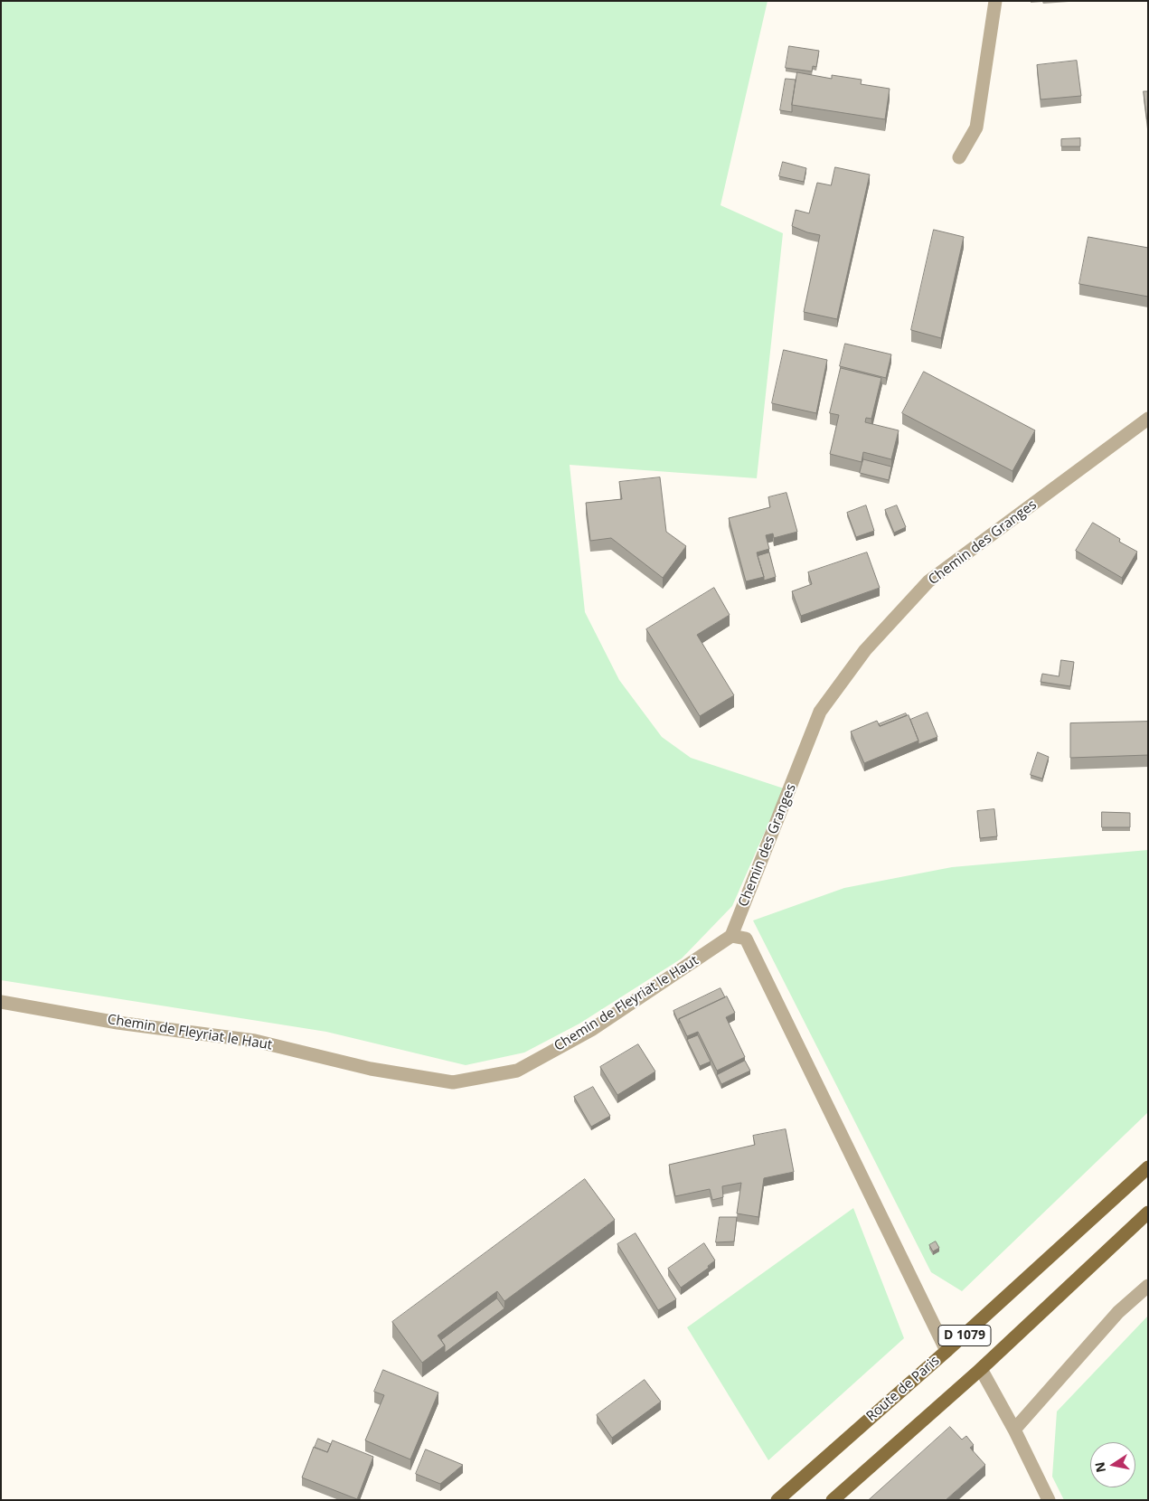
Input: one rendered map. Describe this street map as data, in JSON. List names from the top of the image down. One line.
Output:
{"streets":{"main road":["D 1079","Route de Paris"],"street":["Chemin des Granges","Chemin de Fleyriat le Haut"]},"crossings":[["Chemin des Granges","Chemin de Fleyriat le Haut"]],"north":"left"}
